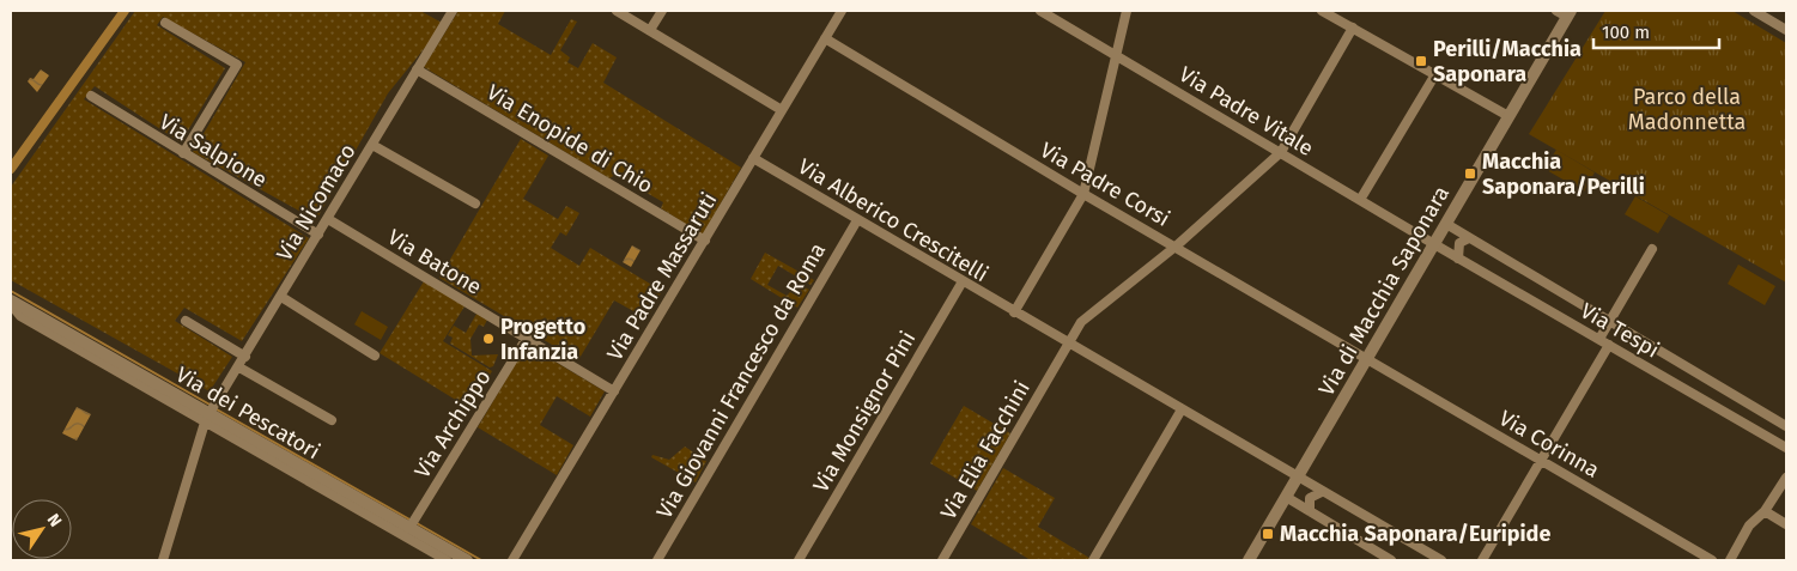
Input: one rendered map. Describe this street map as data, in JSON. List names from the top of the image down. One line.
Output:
{"streets":{"street":["Via Padre Vitale","Via Enopide di Chio","Via Salpione","Via Padre Corsi","Via Nicomaco","Via Alberico Crescitelli","Via Batone","Via Padre Massaruti","Via di Macchia Saponara","Via Tespi","Via Giovanni Francesco da Roma","Via Monsignor Pini","Via dei Pescatori","Via Archippo","Via Corinna","Via Elia Facchini"]},"crossings":[["Via Padre Vitale","Via di Macchia Saponara"],["Via Padre Vitale","Via Tespi"],["Via Enopide di Chio","Via Nicomaco"],["Via Enopide di Chio","Via Padre Massaruti"],["Via Salpione","Via Nicomaco"],["Via Padre Corsi","Via Padre Massaruti"],["Via Padre Corsi","Via di Macchia Saponara"],["Via Padre Corsi","Via Corinna"],["Via Padre Corsi","Via Elia Facchini"],["Via Nicomaco","Via Batone"],["Via Nicomaco","Via dei Pescatori"],["Via Alberico Crescitelli","Via Padre Massaruti"],["Via Alberico Crescitelli","Via Giovanni Francesco da Roma"],["Via Alberico Crescitelli","Via Monsignor Pini"],["Via Alberico Crescitelli","Via Elia Facchini"],["Via Batone","Via Padre Massaruti"],["Via Batone","Via Archippo"],["Via di Macchia Saponara","Via Tespi"],["Via di Macchia Saponara","Via Corinna"],["Via dei Pescatori","Via Archippo"]],"parks":["Parco della Madonnetta"],"places":{"transit":["Perilli/Macchia Saponara","Macchia Saponara/Perilli","Macchia Saponara/Euripide"],"other":["Progetto Infanzia"]},"scale_bar":"100 m","north":"top right"}
